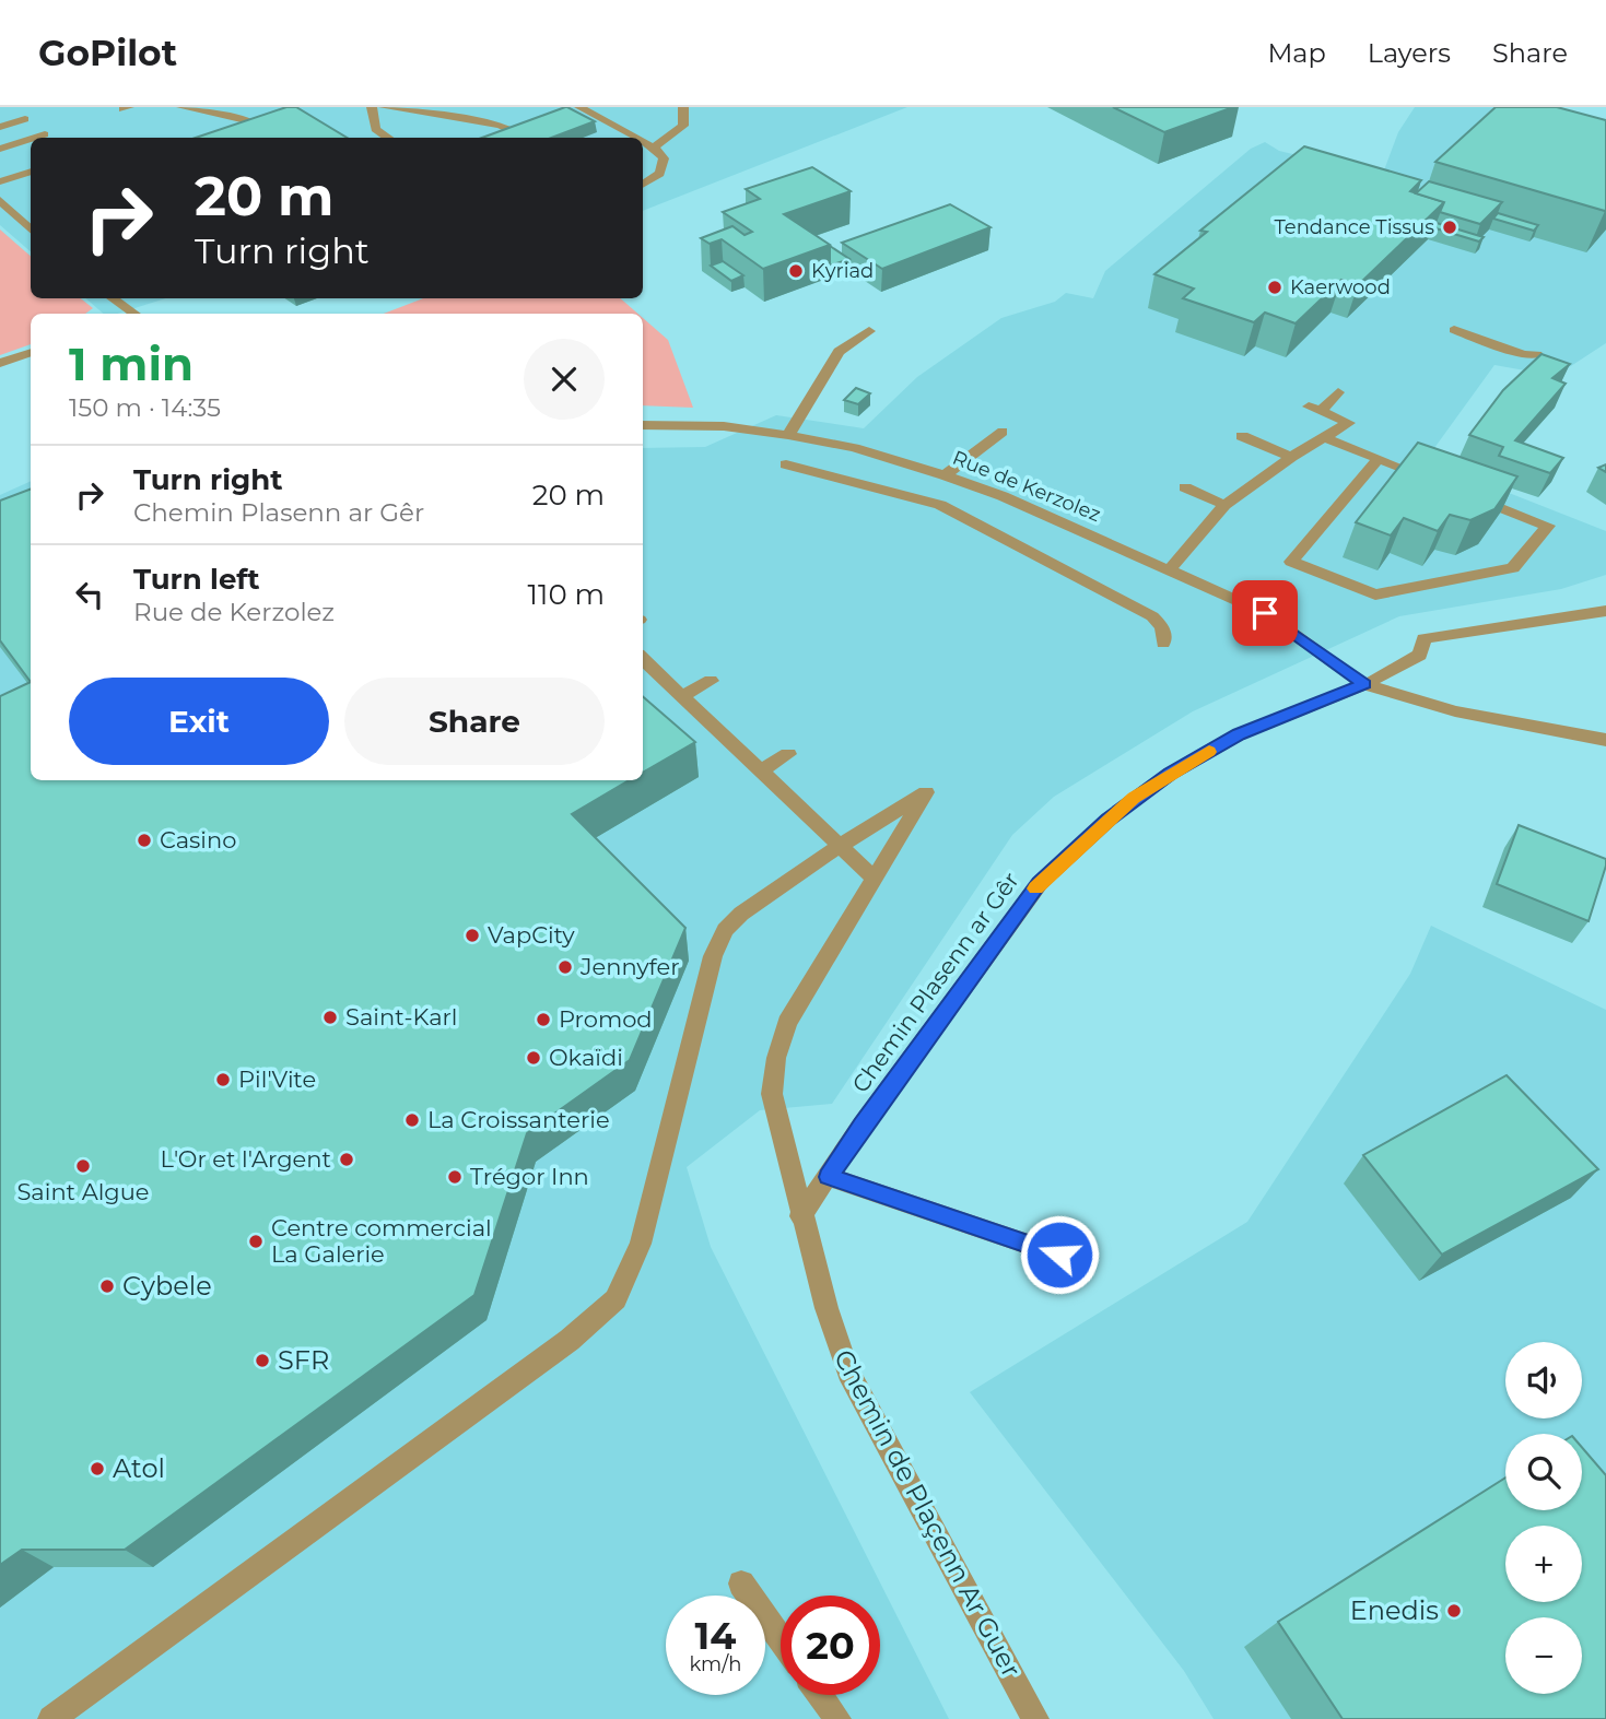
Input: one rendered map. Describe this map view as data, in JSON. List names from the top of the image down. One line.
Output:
{"streets":{"street":["Rue de Kerzolez","Chemin Plasenn ar Gêr","Chemin de Plaçenn Ar Guer"]},"crossings":[["Rue de Kerzolez","Chemin Plasenn ar Gêr"],["Chemin Plasenn ar Gêr","Chemin de Plaçenn Ar Guer"]],"places":["Tendance Tissus","Kyriad","Kaerwood","Casino","VapCity","Jennyfer","Saint-Karl","Promod","Okaïdi","Pil'Vite","La Croissanterie","L'Or et l'Argent","Saint Algue","Trégor Inn","Centre commercial La Galerie","Cybele","SFR","Atol","Enedis"],"page":{"header":"GoPilot","nav":["Map","Layers","Share"],"turn":["20 m","Turn right"],"heading":["1 min","150 m · 14:35"],"list":[{"name":"Turn right","note":"Chemin Plasenn ar Gêr","value":"20 m"},{"name":"Turn left","note":"Rue de Kerzolez","value":"110 m"}],"buttons":["Exit","Share"],"map_buttons":["+","−"],"speed":"14 km/h","limit":"20"}}
